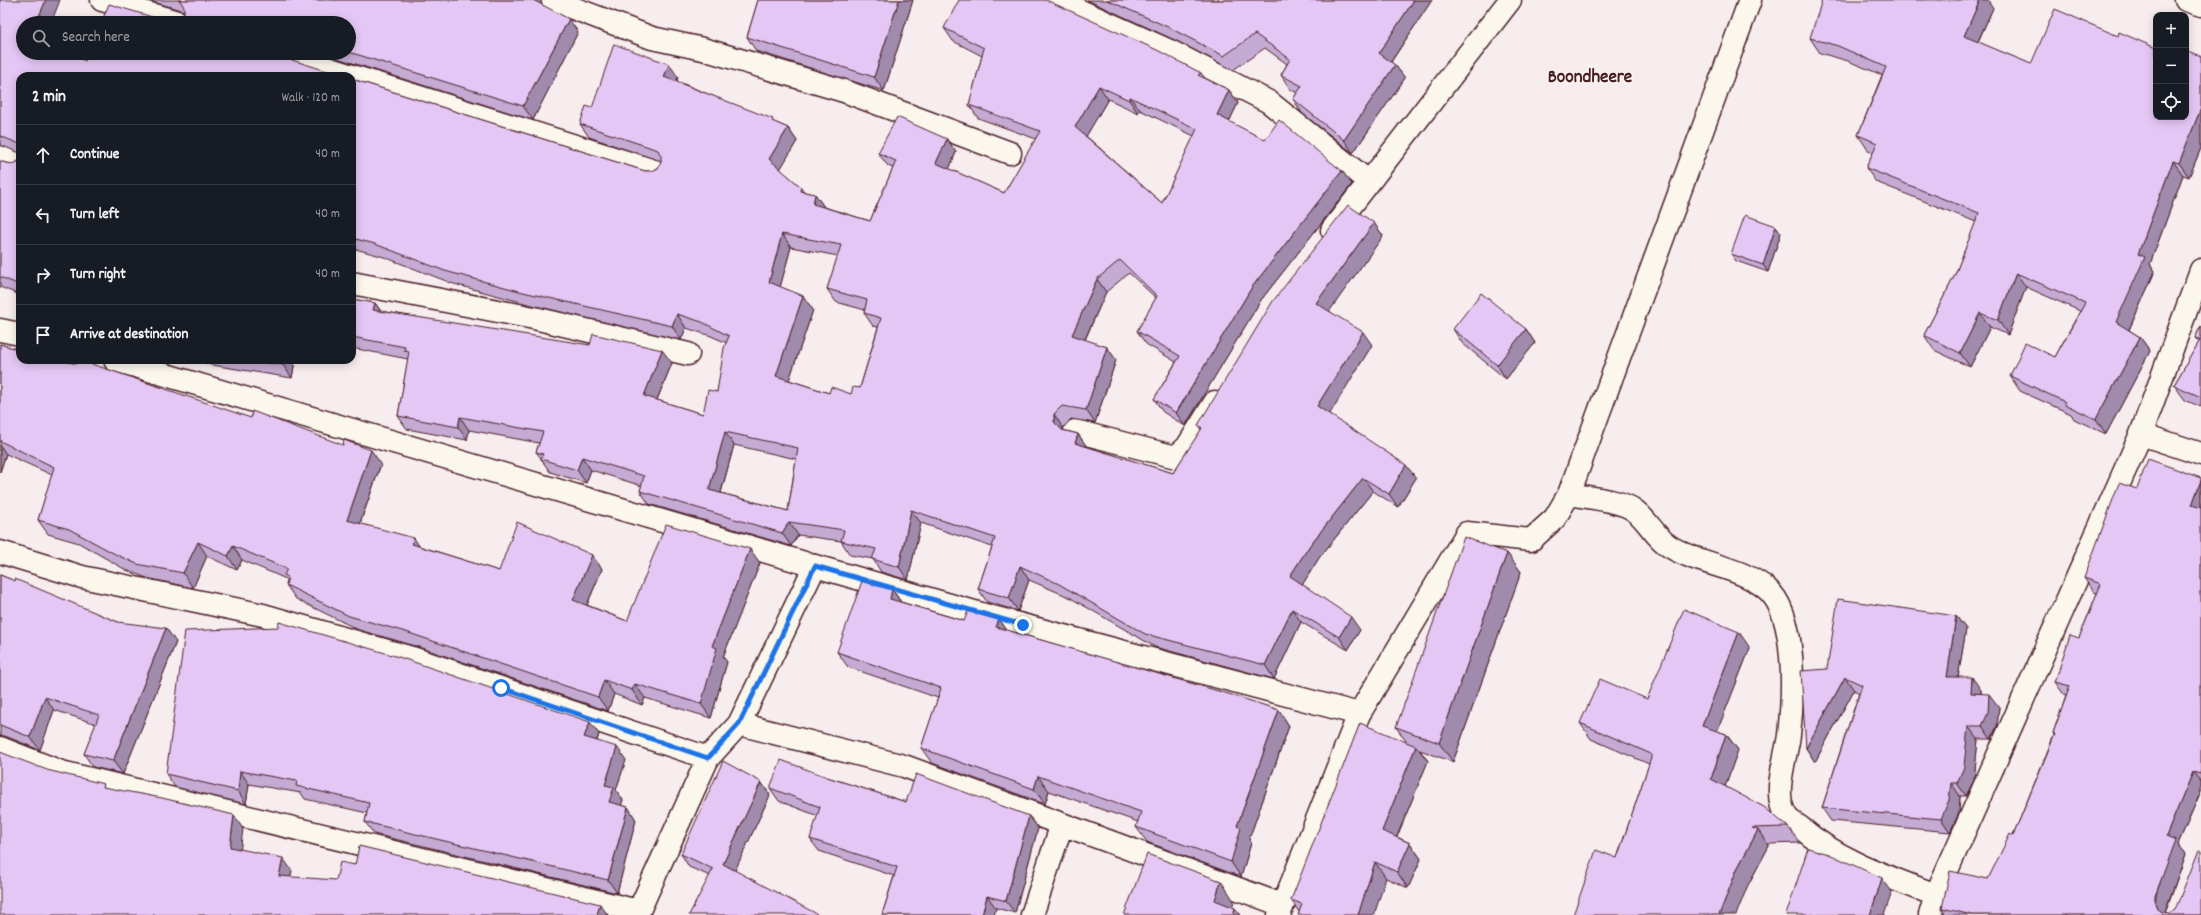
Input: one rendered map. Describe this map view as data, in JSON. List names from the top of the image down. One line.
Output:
{"districts":["Boondheere"],"page":{"map_buttons":["+","−"],"search":"Search here","heading":["2 min","Walk · 120 m"],"list":[["Continue","40 m"],["Turn left","40 m"],["Turn right","40 m"],"Arrive at destination"]}}
